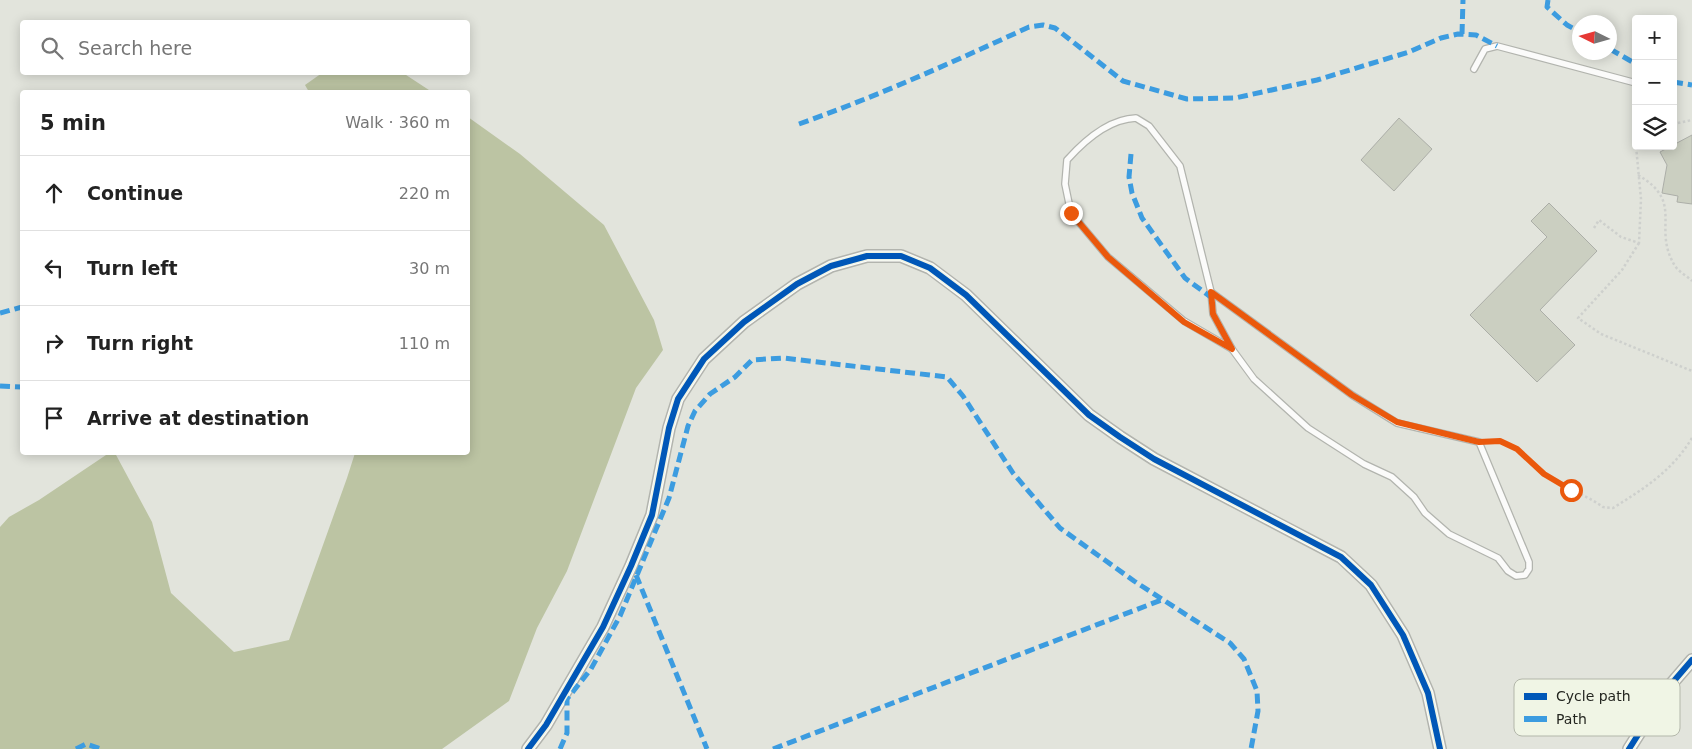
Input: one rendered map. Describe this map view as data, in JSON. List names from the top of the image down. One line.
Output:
{"legend":["Cycle path","Path"],"north":"left","page":{"map_buttons":["+","−"],"search":"Search here","heading":["5 min","Walk · 360 m"],"list":[["Continue","220 m"],["Turn left","30 m"],["Turn right","110 m"],"Arrive at destination"]}}
